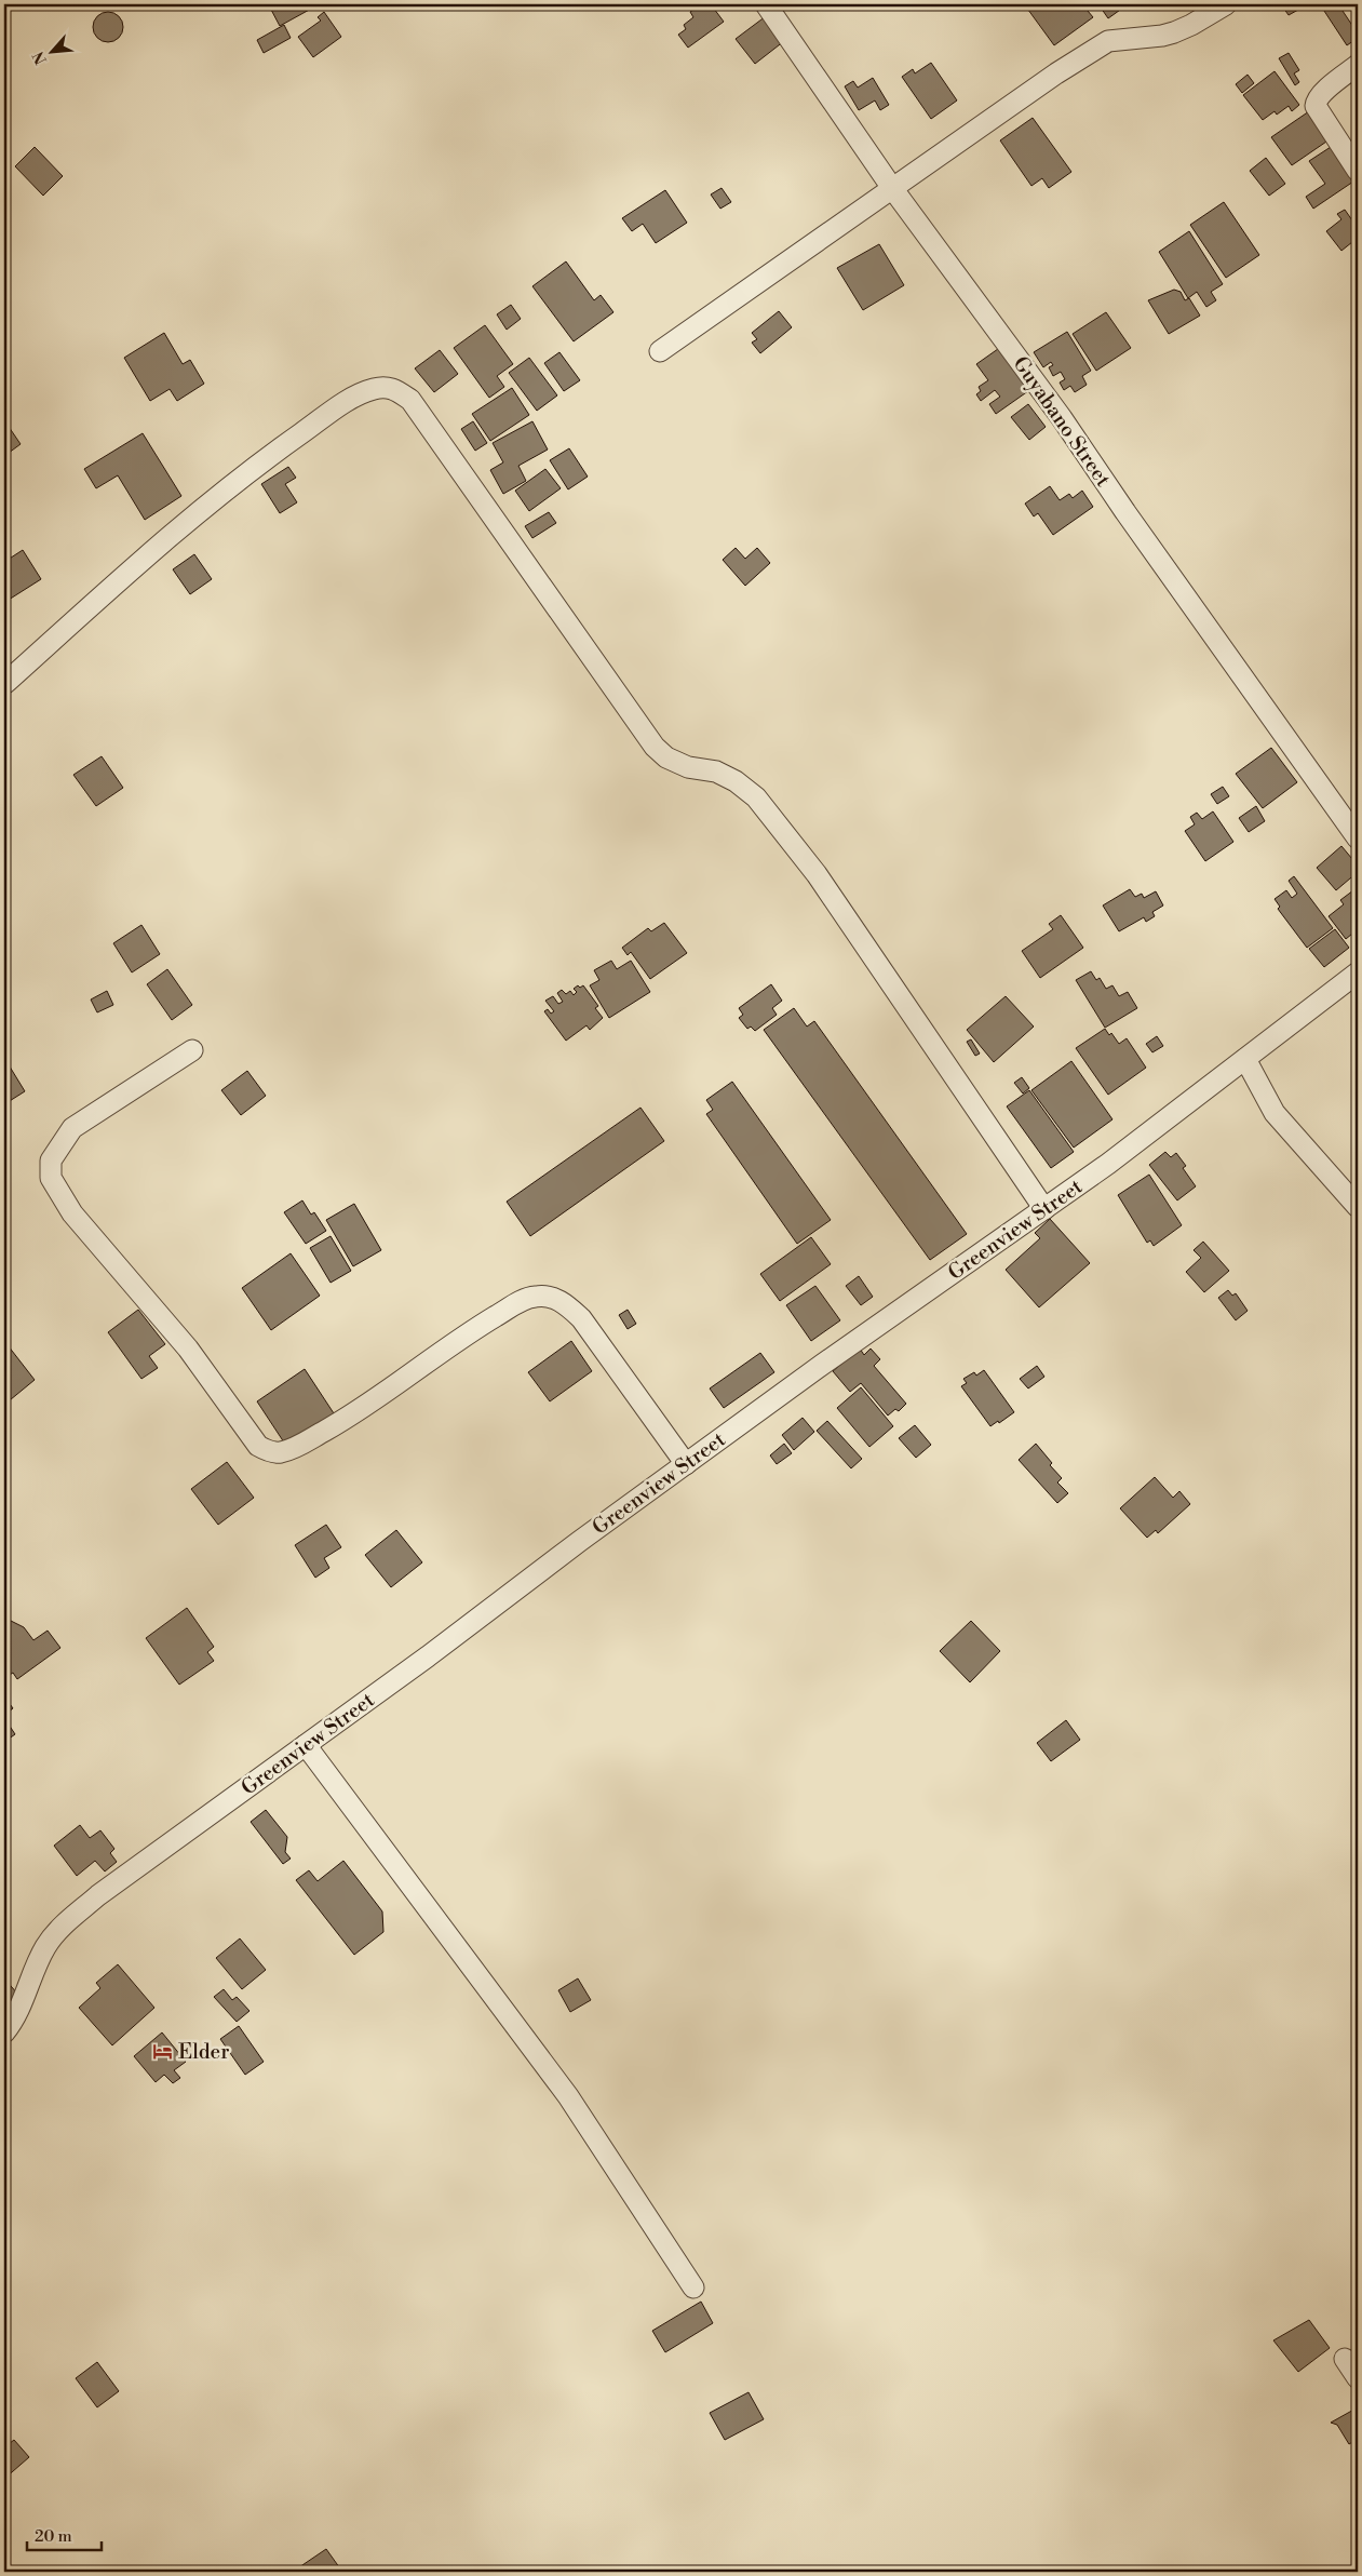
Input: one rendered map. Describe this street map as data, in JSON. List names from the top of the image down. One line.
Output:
{"streets":{"street":["Guyabano Street","Greenview Street"]},"places":{"hotel":["Elder"]},"scale_bar":"20 m","north":"bottom left"}
